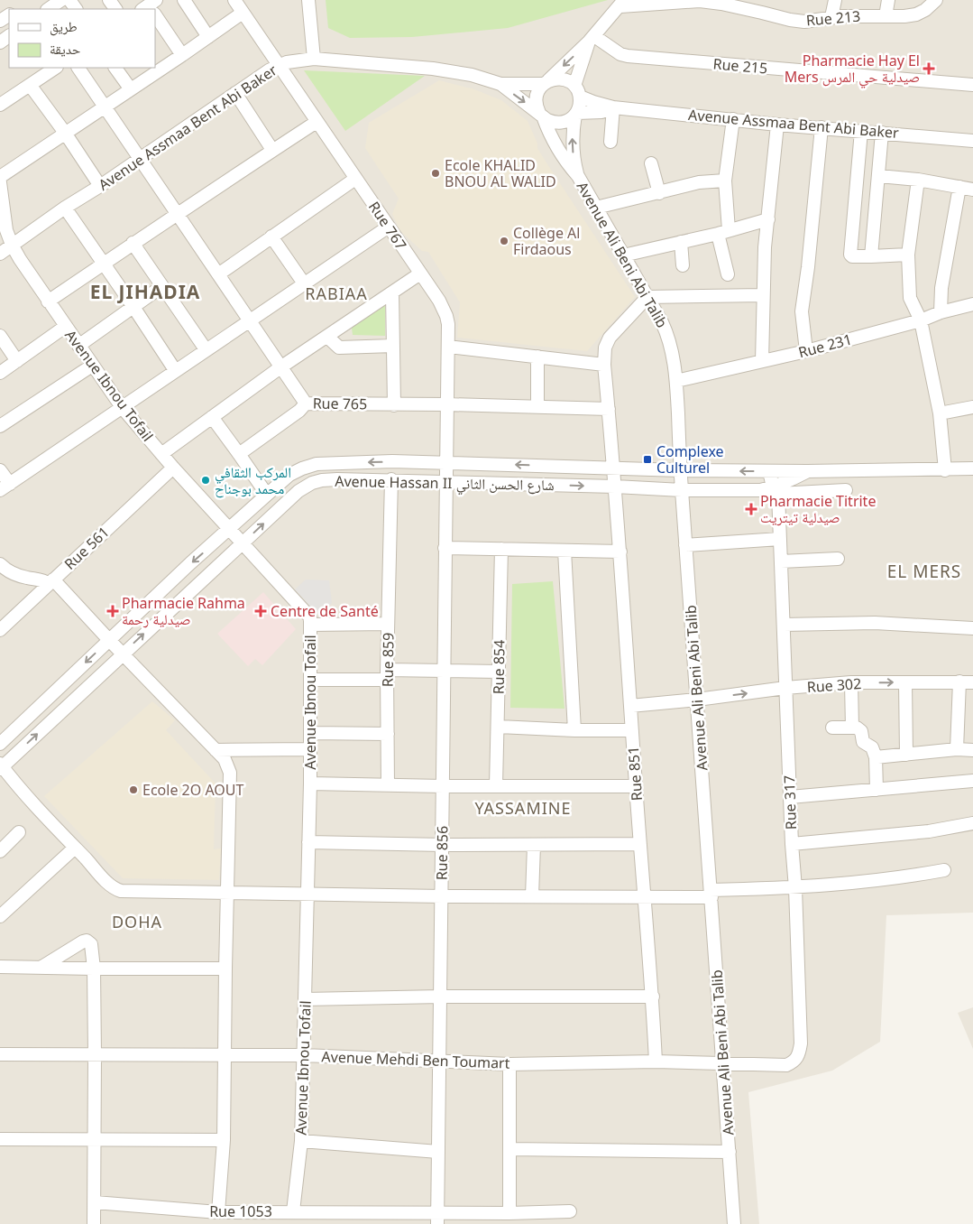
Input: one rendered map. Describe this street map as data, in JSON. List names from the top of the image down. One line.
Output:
{"streets":{"street":["Rue 213","Rue 215","Avenue Assmaa Bent Abi Baker","Rue 767","Avenue Ali Beni Abi Talib","Rue 231","Avenue Ibnou Tofail","Rue 765","Avenue Hassan II شارع الحسن الثاني","Rue 561","Rue 859","Rue 854","Rue 302","Rue 851","Rue 317","Rue 856","Avenue Mehdi Ben Toumart","Rue 1053"]},"crossings":[["Avenue Assmaa Bent Abi Baker","Rue 767"],["Avenue Assmaa Bent Abi Baker","Avenue Ali Beni Abi Talib"],["Avenue Assmaa Bent Abi Baker","Avenue Ibnou Tofail"],["Avenue Assmaa Bent Abi Baker","Rue 765"],["Rue 767","Rue 765"],["Rue 767","Avenue Hassan II شارع الحسن الثاني"],["Rue 767","Rue 856"],["Avenue Ali Beni Abi Talib","Rue 231"],["Avenue Ali Beni Abi Talib","Avenue Hassan II شارع الحسن الثاني"],["Avenue Ali Beni Abi Talib","Rue 302"],["Avenue Ali Beni Abi Talib","Rue 851"],["Avenue Ali Beni Abi Talib","Rue 317"],["Avenue Ali Beni Abi Talib","Avenue Mehdi Ben Toumart"],["Avenue Ibnou Tofail","Avenue Hassan II شارع الحسن الثاني"],["Avenue Ibnou Tofail","Rue 561"],["Avenue Ibnou Tofail","Avenue Mehdi Ben Toumart"],["Avenue Ibnou Tofail","Rue 1053"],["Rue 765","Rue 851"],["Avenue Hassan II شارع الحسن الثاني","Rue 859"],["Avenue Hassan II شارع الحسن الثاني","Rue 851"],["Avenue Hassan II شارع الحسن الثاني","Rue 317"],["Avenue Hassan II شارع الحسن الثاني","Rue 856"],["Rue 302","Rue 851"],["Rue 302","Rue 317"],["Rue 851","Avenue Mehdi Ben Toumart"],["Rue 317","Avenue Mehdi Ben Toumart"],["Rue 856","Avenue Mehdi Ben Toumart"],["Rue 856","Rue 1053"]],"districts":["EL JIHADIA","RABIAA","EL MERS","YASSAMINE","DOHA"],"places":{"health":["Pharmacie Hay El Mers صيدلية حي المرس","Pharmacie Titrite صيدلية تيتريت","Pharmacie Rahma صيدلية رحمة","Centre de Santé"],"other":["Ecole KHALID BNOU AL WALID","Collège Al Firdaous","المركب الثقافي محمد بوجناح","Ecole 2O AOUT"],"transit":["Complexe Culturel"]},"legend":["طريق","حديقة"]}
